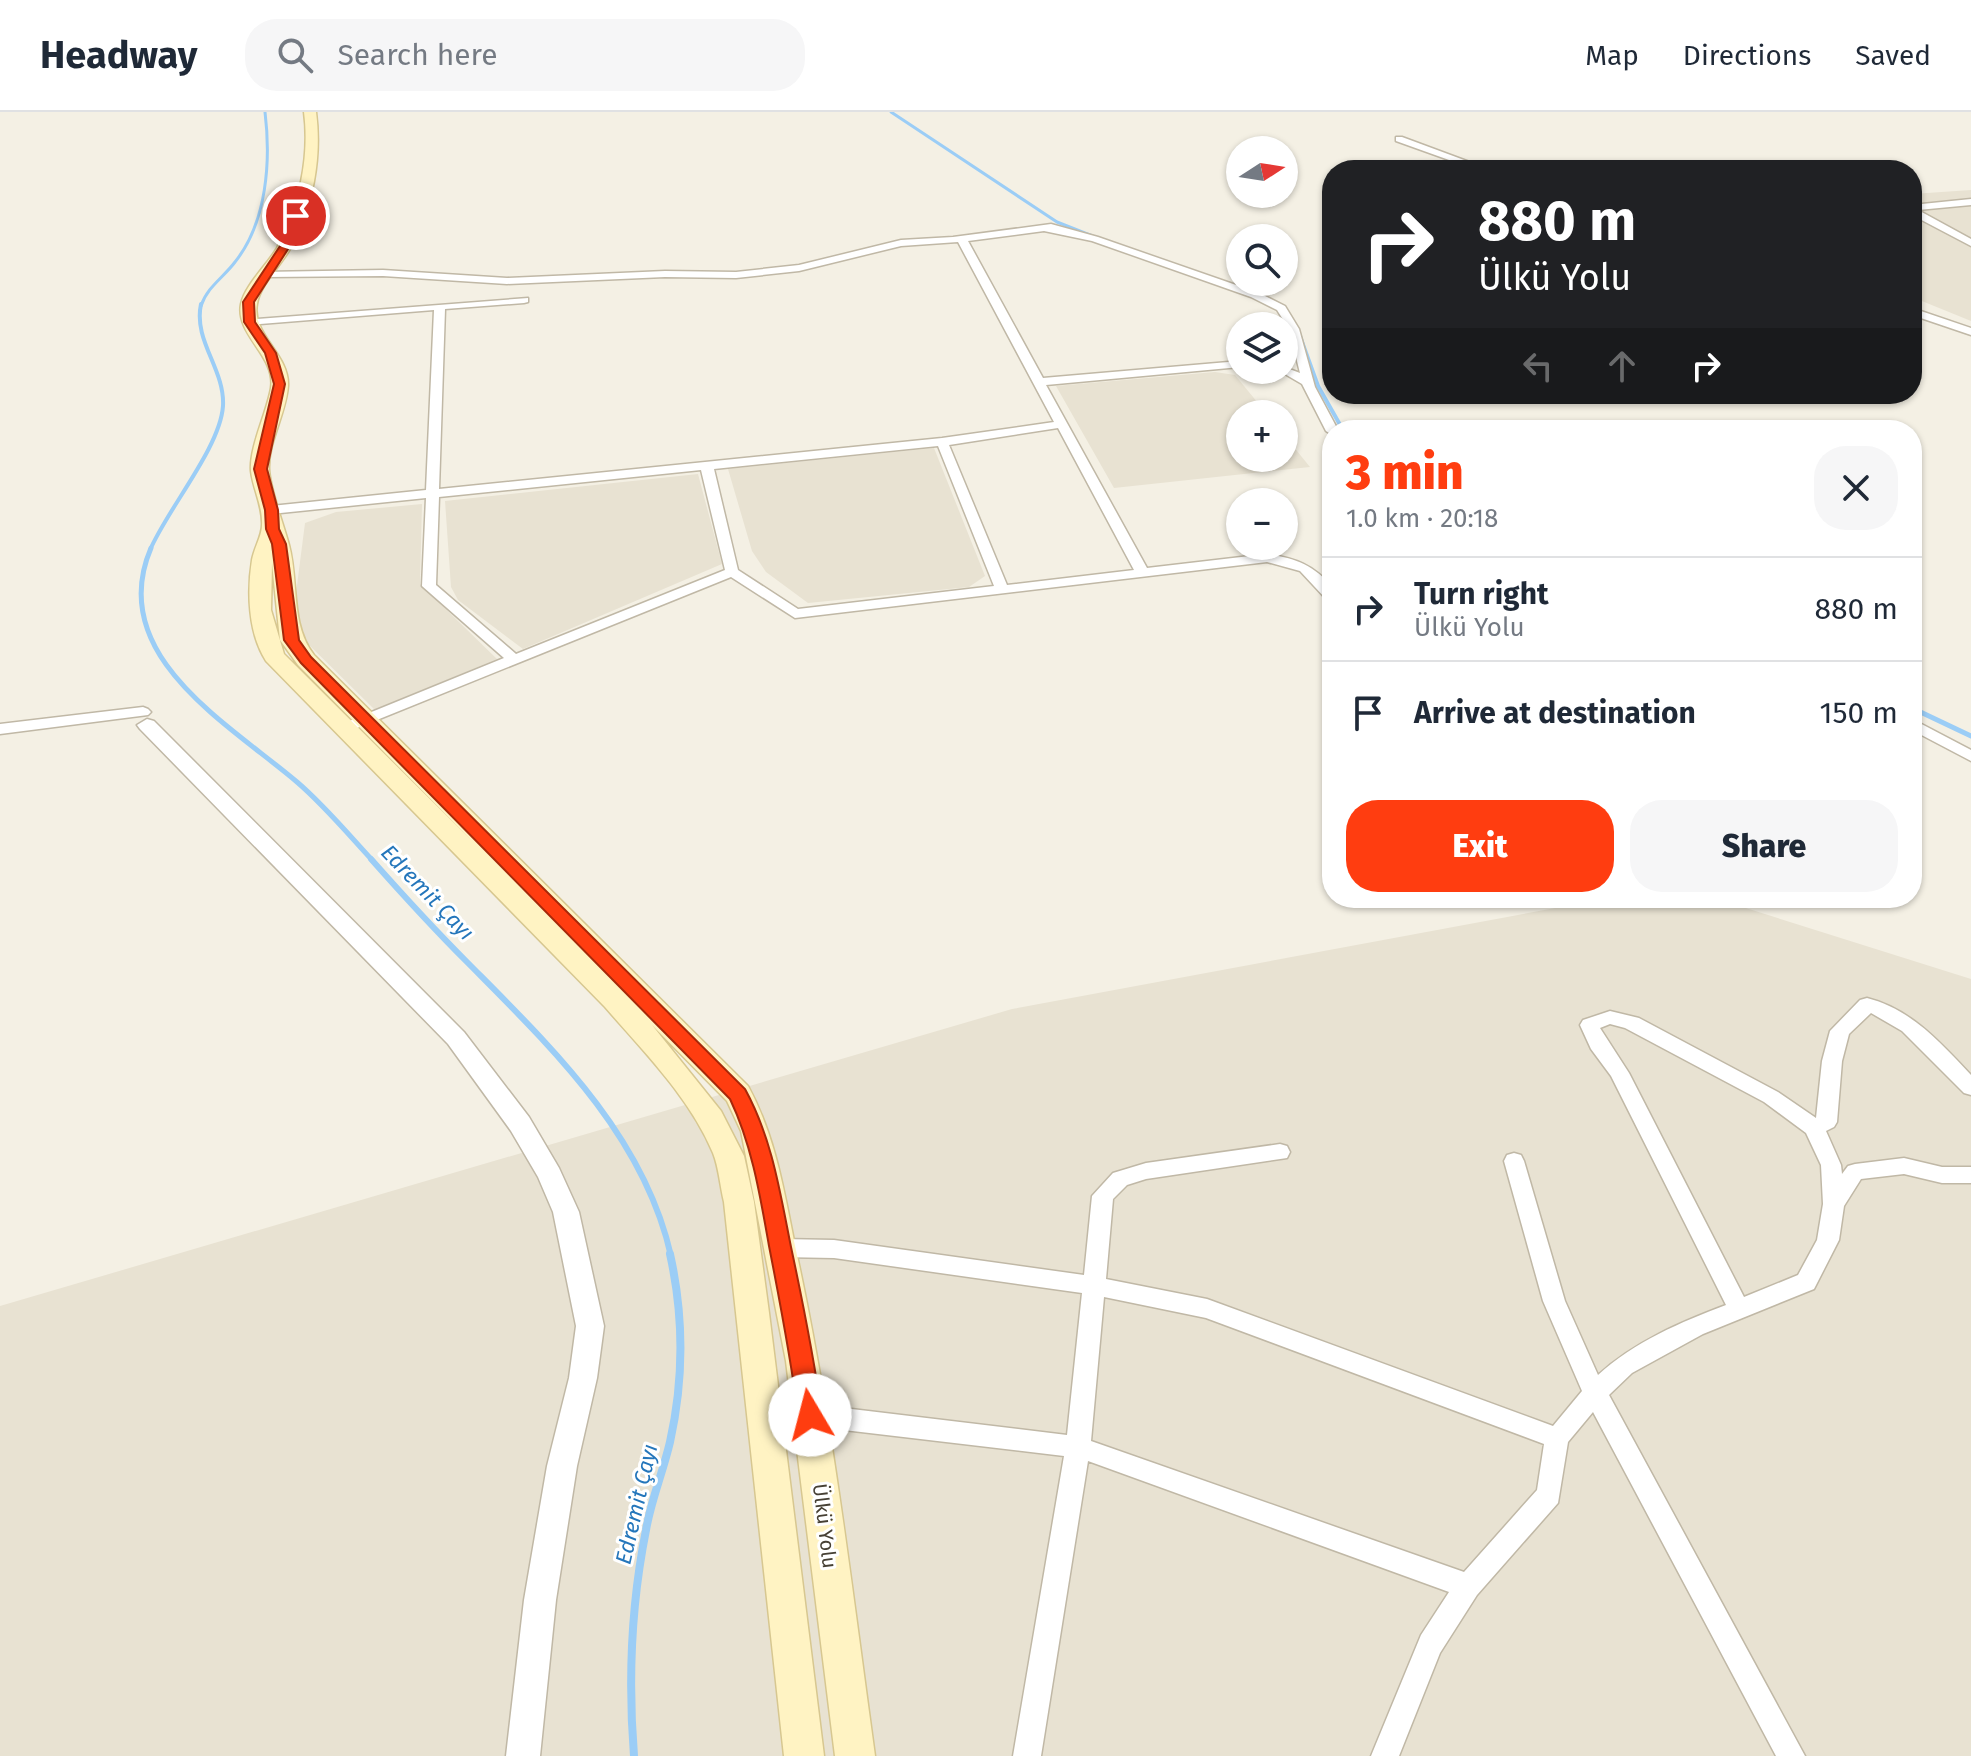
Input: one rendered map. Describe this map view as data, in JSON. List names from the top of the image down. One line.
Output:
{"streets":{"main road":["Ülkü Yolu"]},"water":["Edremit Çayı"],"north":"right","page":{"header":"Headway","search":"Search here","nav":["Map","Directions","Saved"],"map_buttons":["+","−"],"turn":["880 m","Ülkü Yolu"],"heading":["3 min","1.0 km · 20:18"],"list":[{"name":"Turn right","note":"Ülkü Yolu","value":"880 m"},{"name":"Arrive at destination","value":"150 m"}],"buttons":["Exit","Share"]}}
